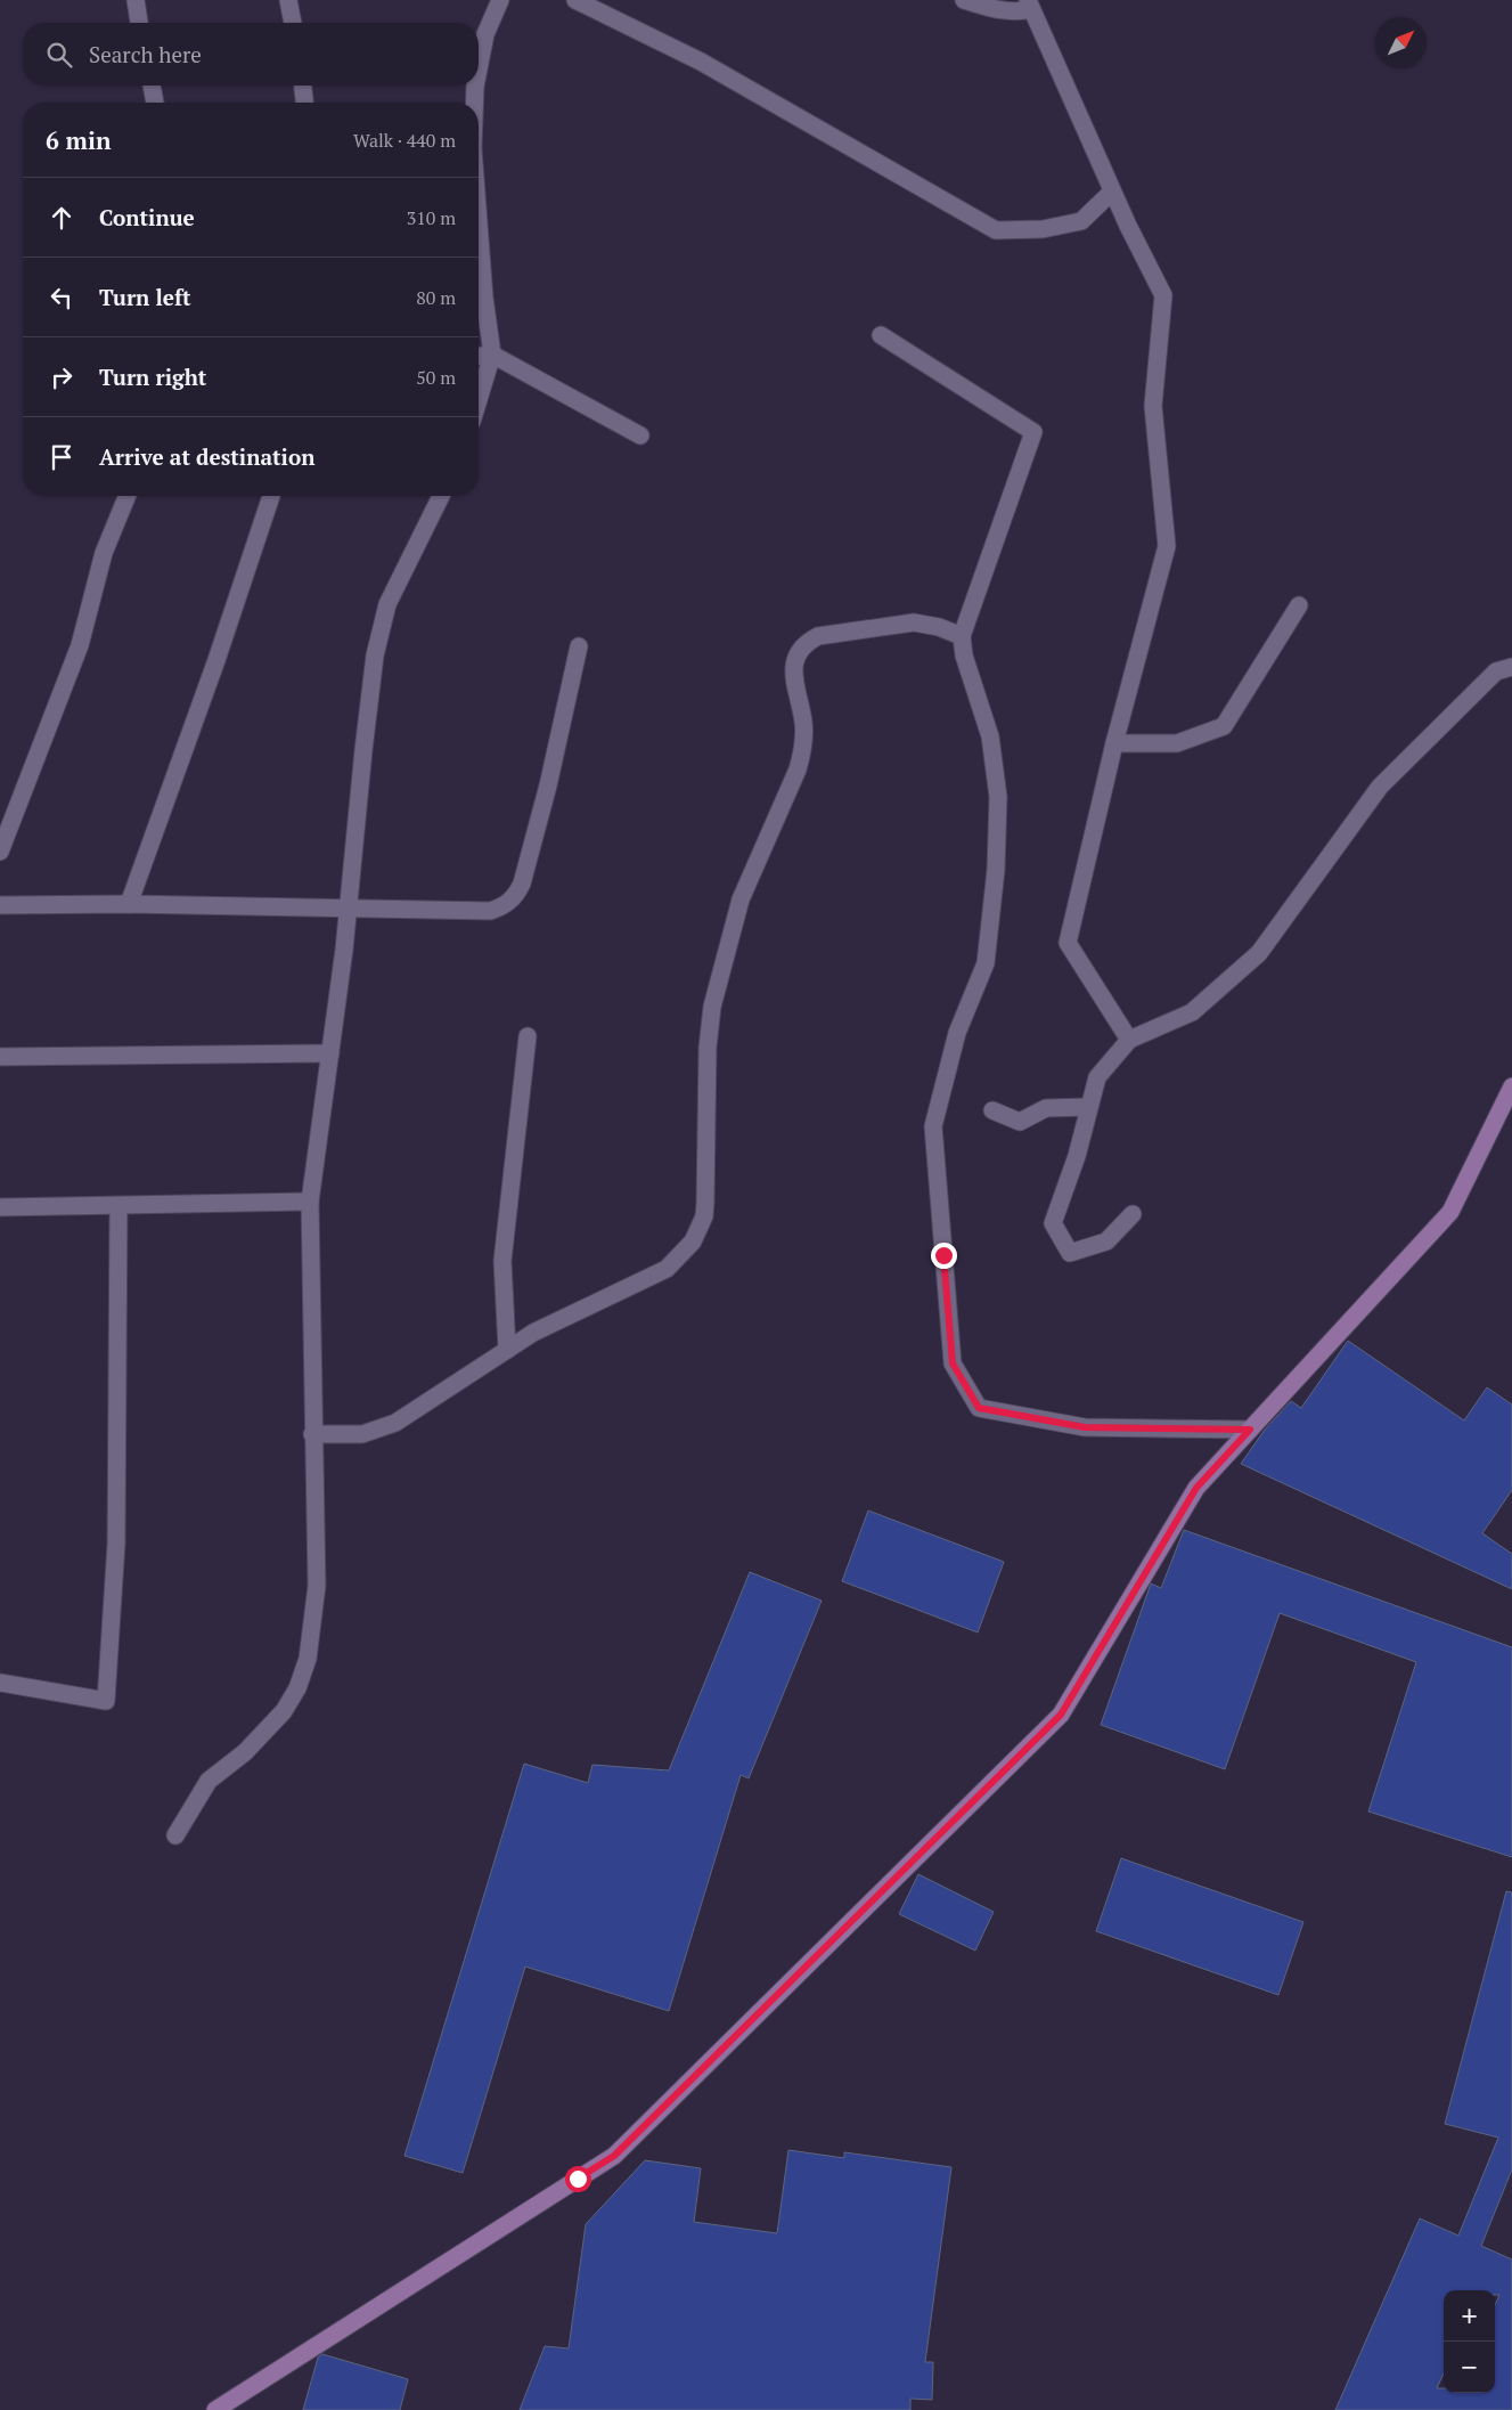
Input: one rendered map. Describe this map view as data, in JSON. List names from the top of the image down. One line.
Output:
{"north":"top right","page":{"search":"Search here","heading":["6 min","Walk · 440 m"],"list":[["Continue","310 m"],["Turn left","80 m"],["Turn right","50 m"],"Arrive at destination"],"map_buttons":["+","−"]}}
